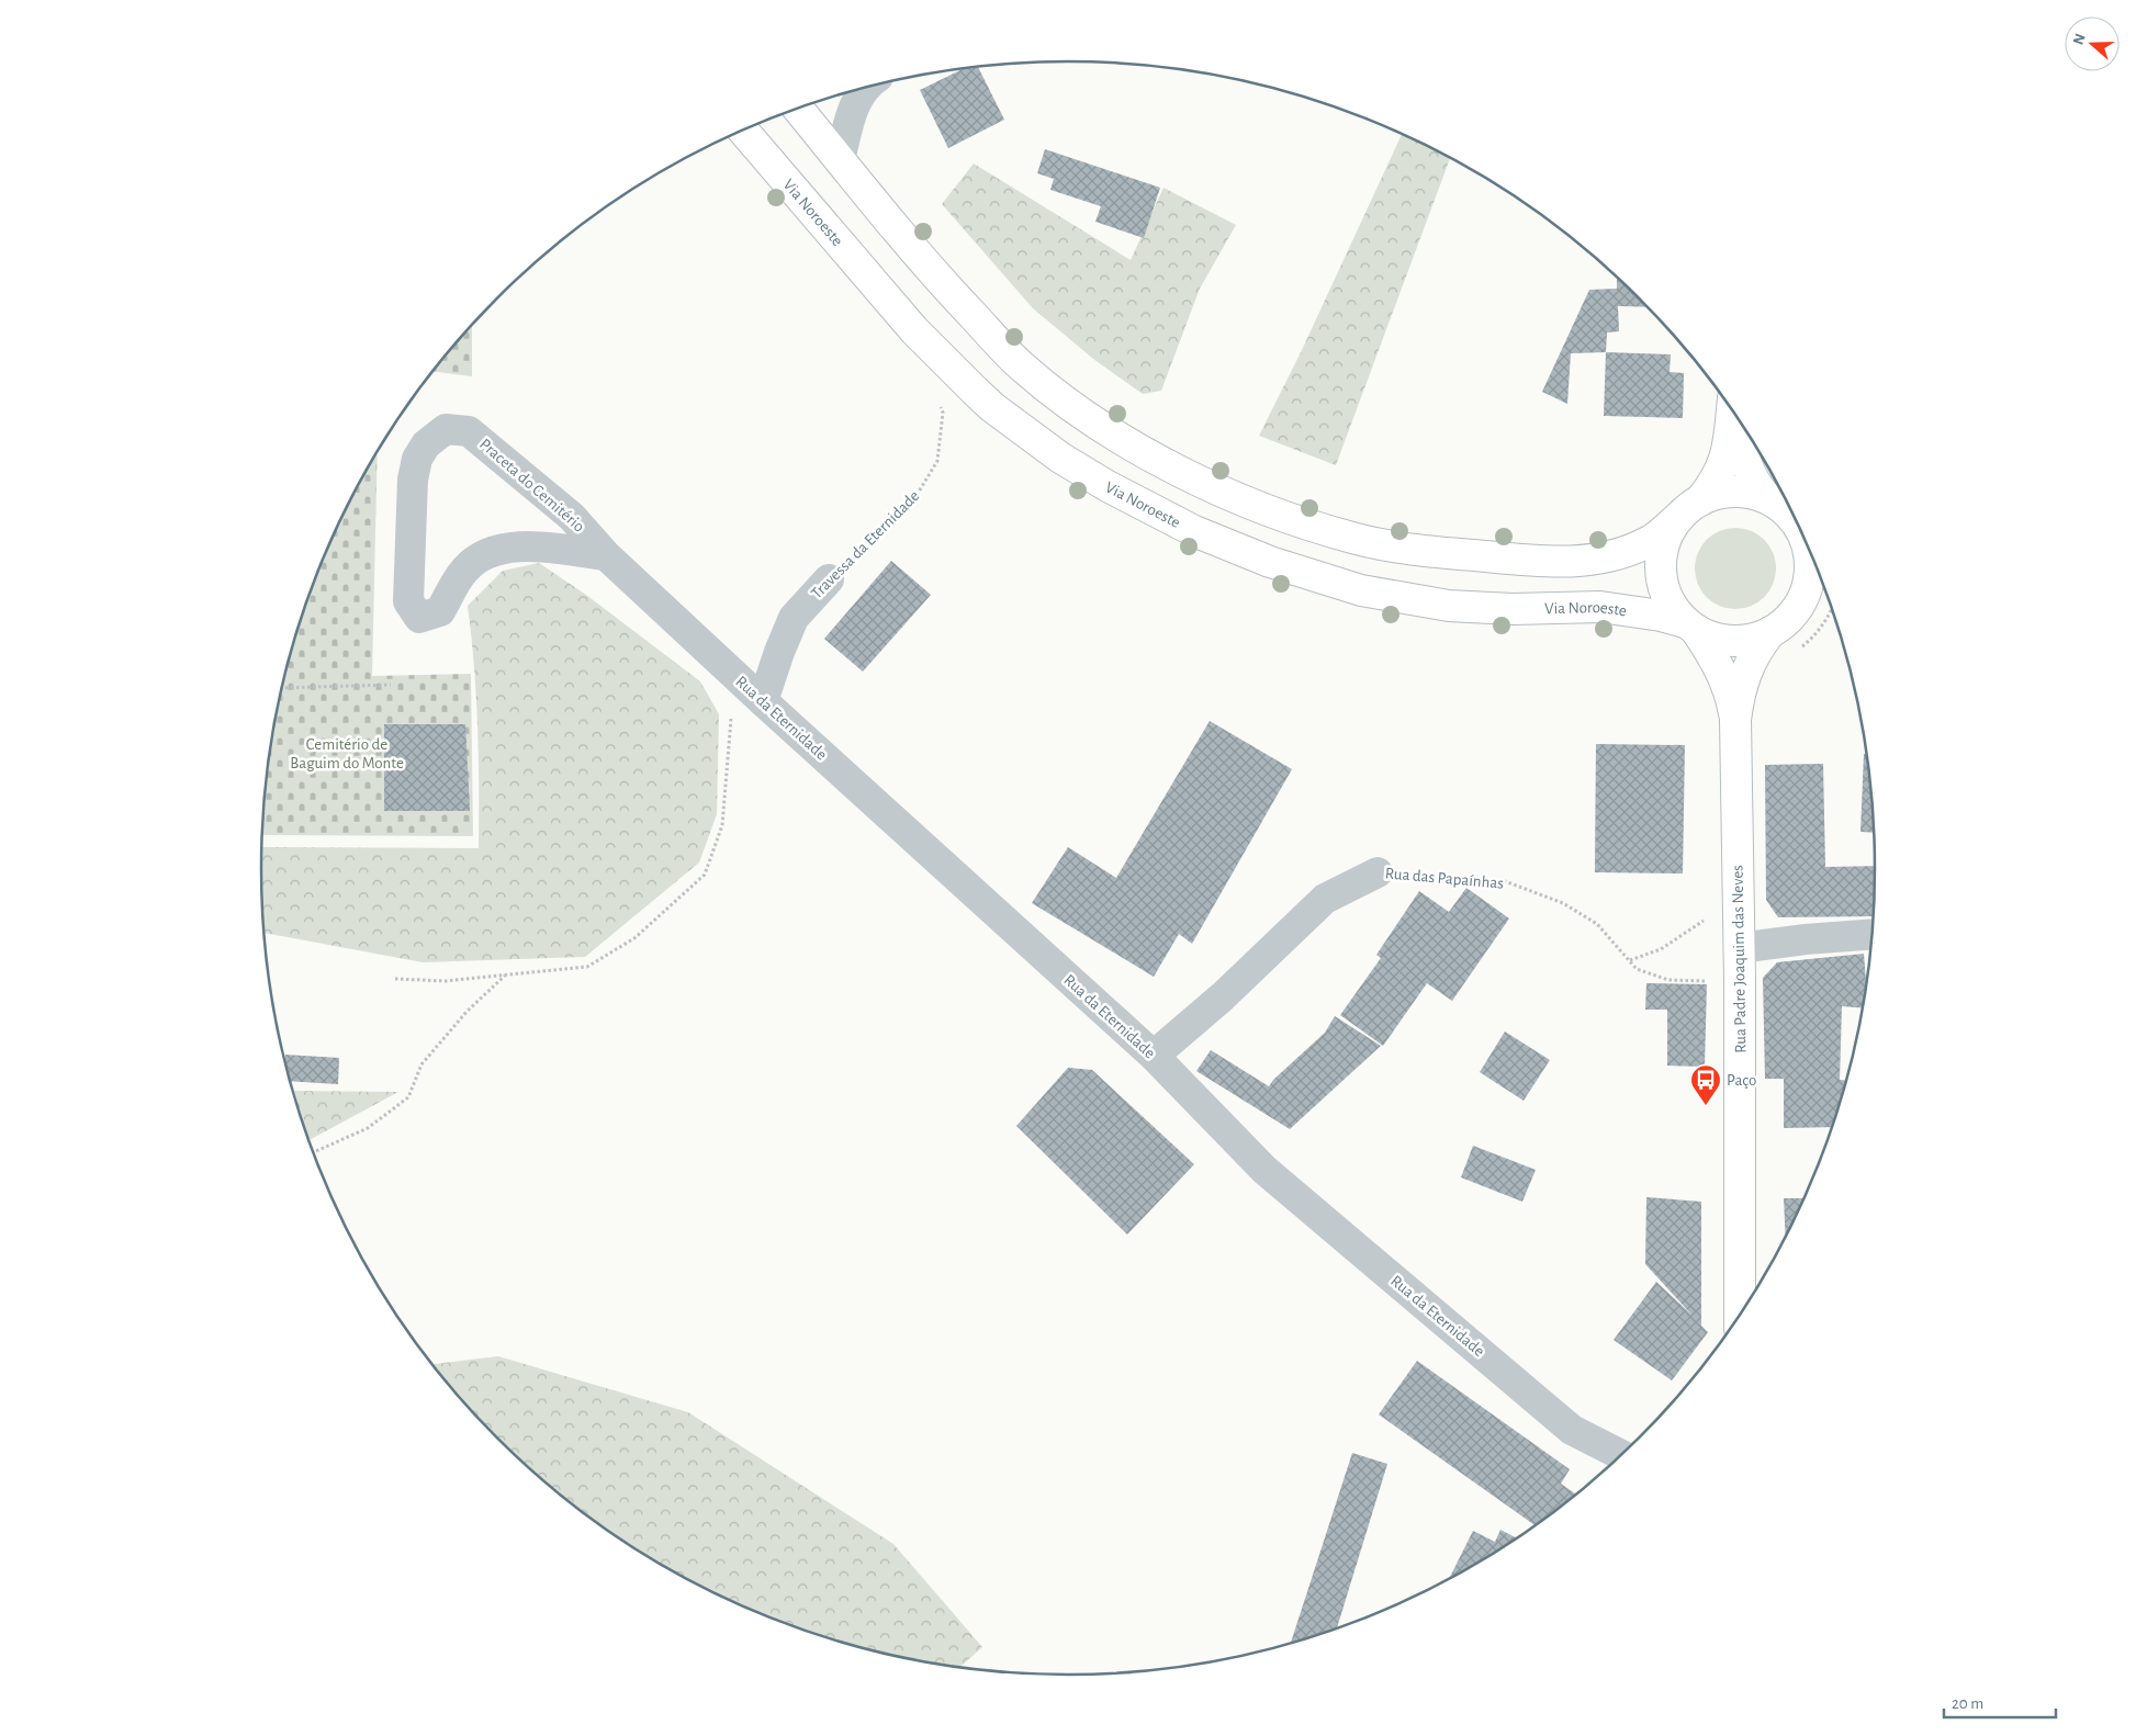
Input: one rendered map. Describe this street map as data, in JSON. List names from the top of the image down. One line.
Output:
{"streets":{"main road":["Via Noroeste","Rua Padre Joaquim das Neves"],"street":["Praceta do Cemitério","Travessa da Eternidade","Rua da Eternidade","Rua das Papaínhas"]},"crossings":[["Via Noroeste","Rua Padre Joaquim das Neves"],["Praceta do Cemitério","Rua da Eternidade"],["Travessa da Eternidade","Rua da Eternidade"],["Rua da Eternidade","Rua das Papaínhas"],["Rua das Papaínhas","Rua Padre Joaquim das Neves"]],"parks":["Cemitério de Baguim do Monte"],"places":{"bus stop":["Paço"]},"scale_bar":"20 m","north":"left"}
